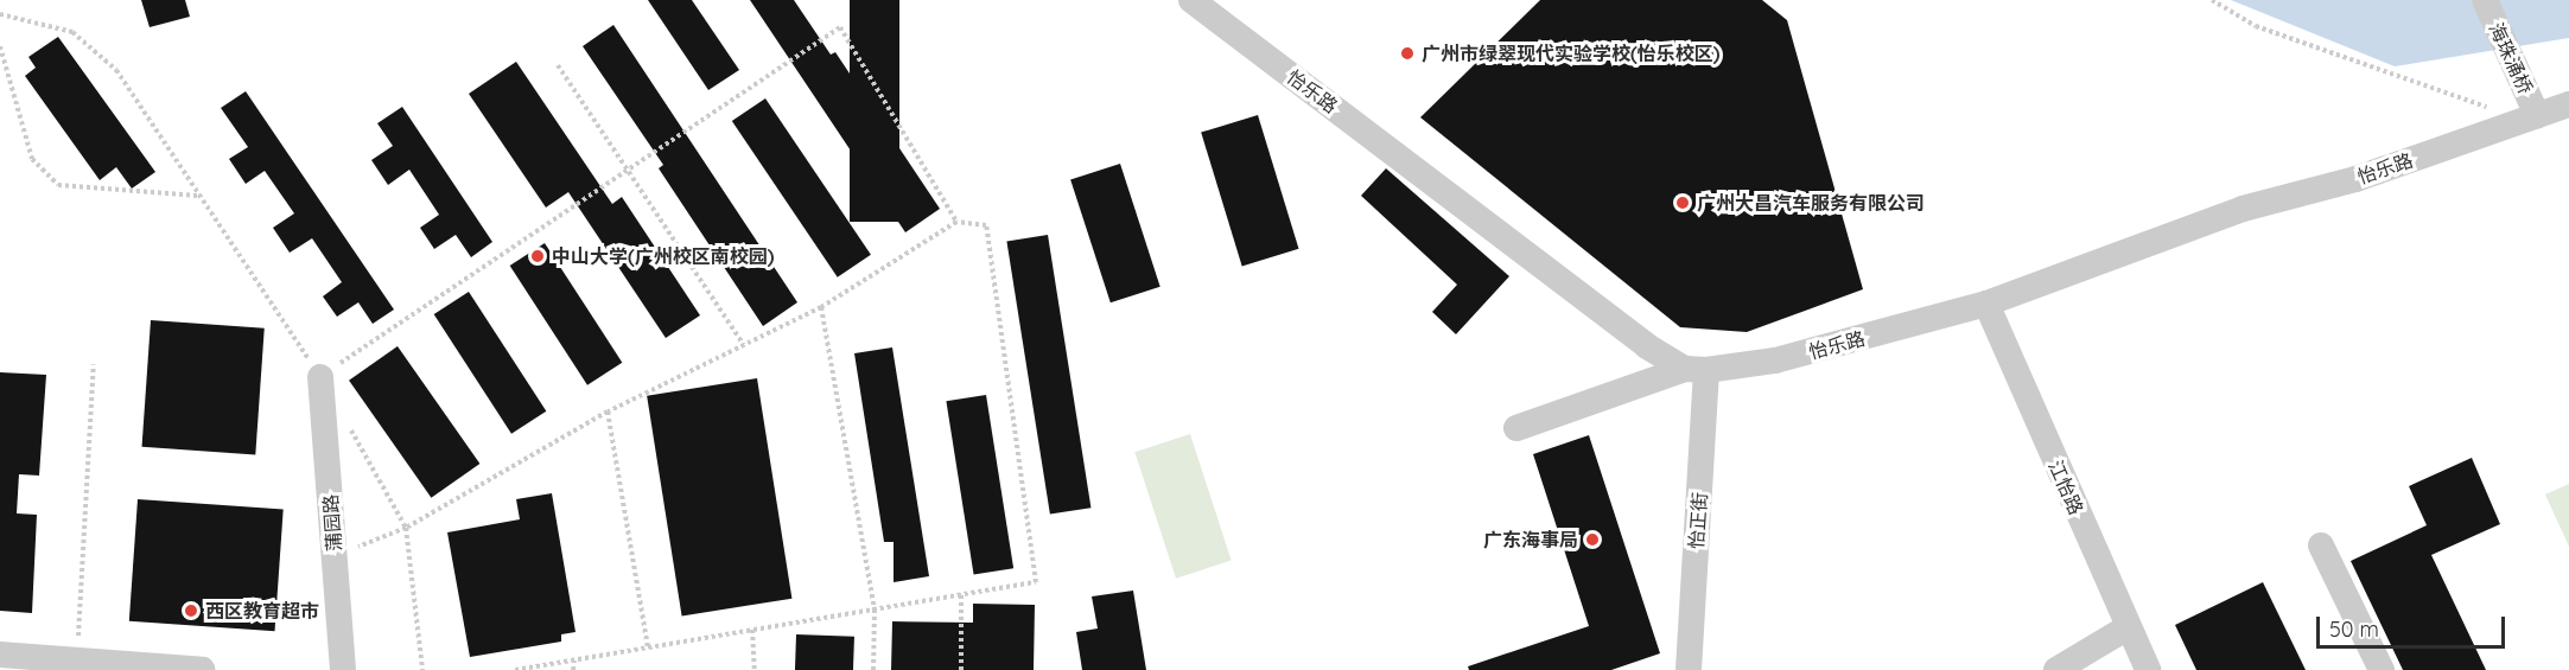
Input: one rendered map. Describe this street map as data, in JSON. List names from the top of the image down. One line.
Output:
{"streets":{"street":["海珠涌桥","怡乐路","江怡路","怡正街","蒲园路"]},"crossings":[["海珠涌桥","怡乐路"],["怡乐路","江怡路"],["怡乐路","怡正街"]],"places":["广州市绿翠现代实验学校(怡乐校区)","广州大昌汽车服务有限公司","中山大学(广州校区南校园)","广东海事局","西区教育超市"],"scale_bar":"50 m"}
